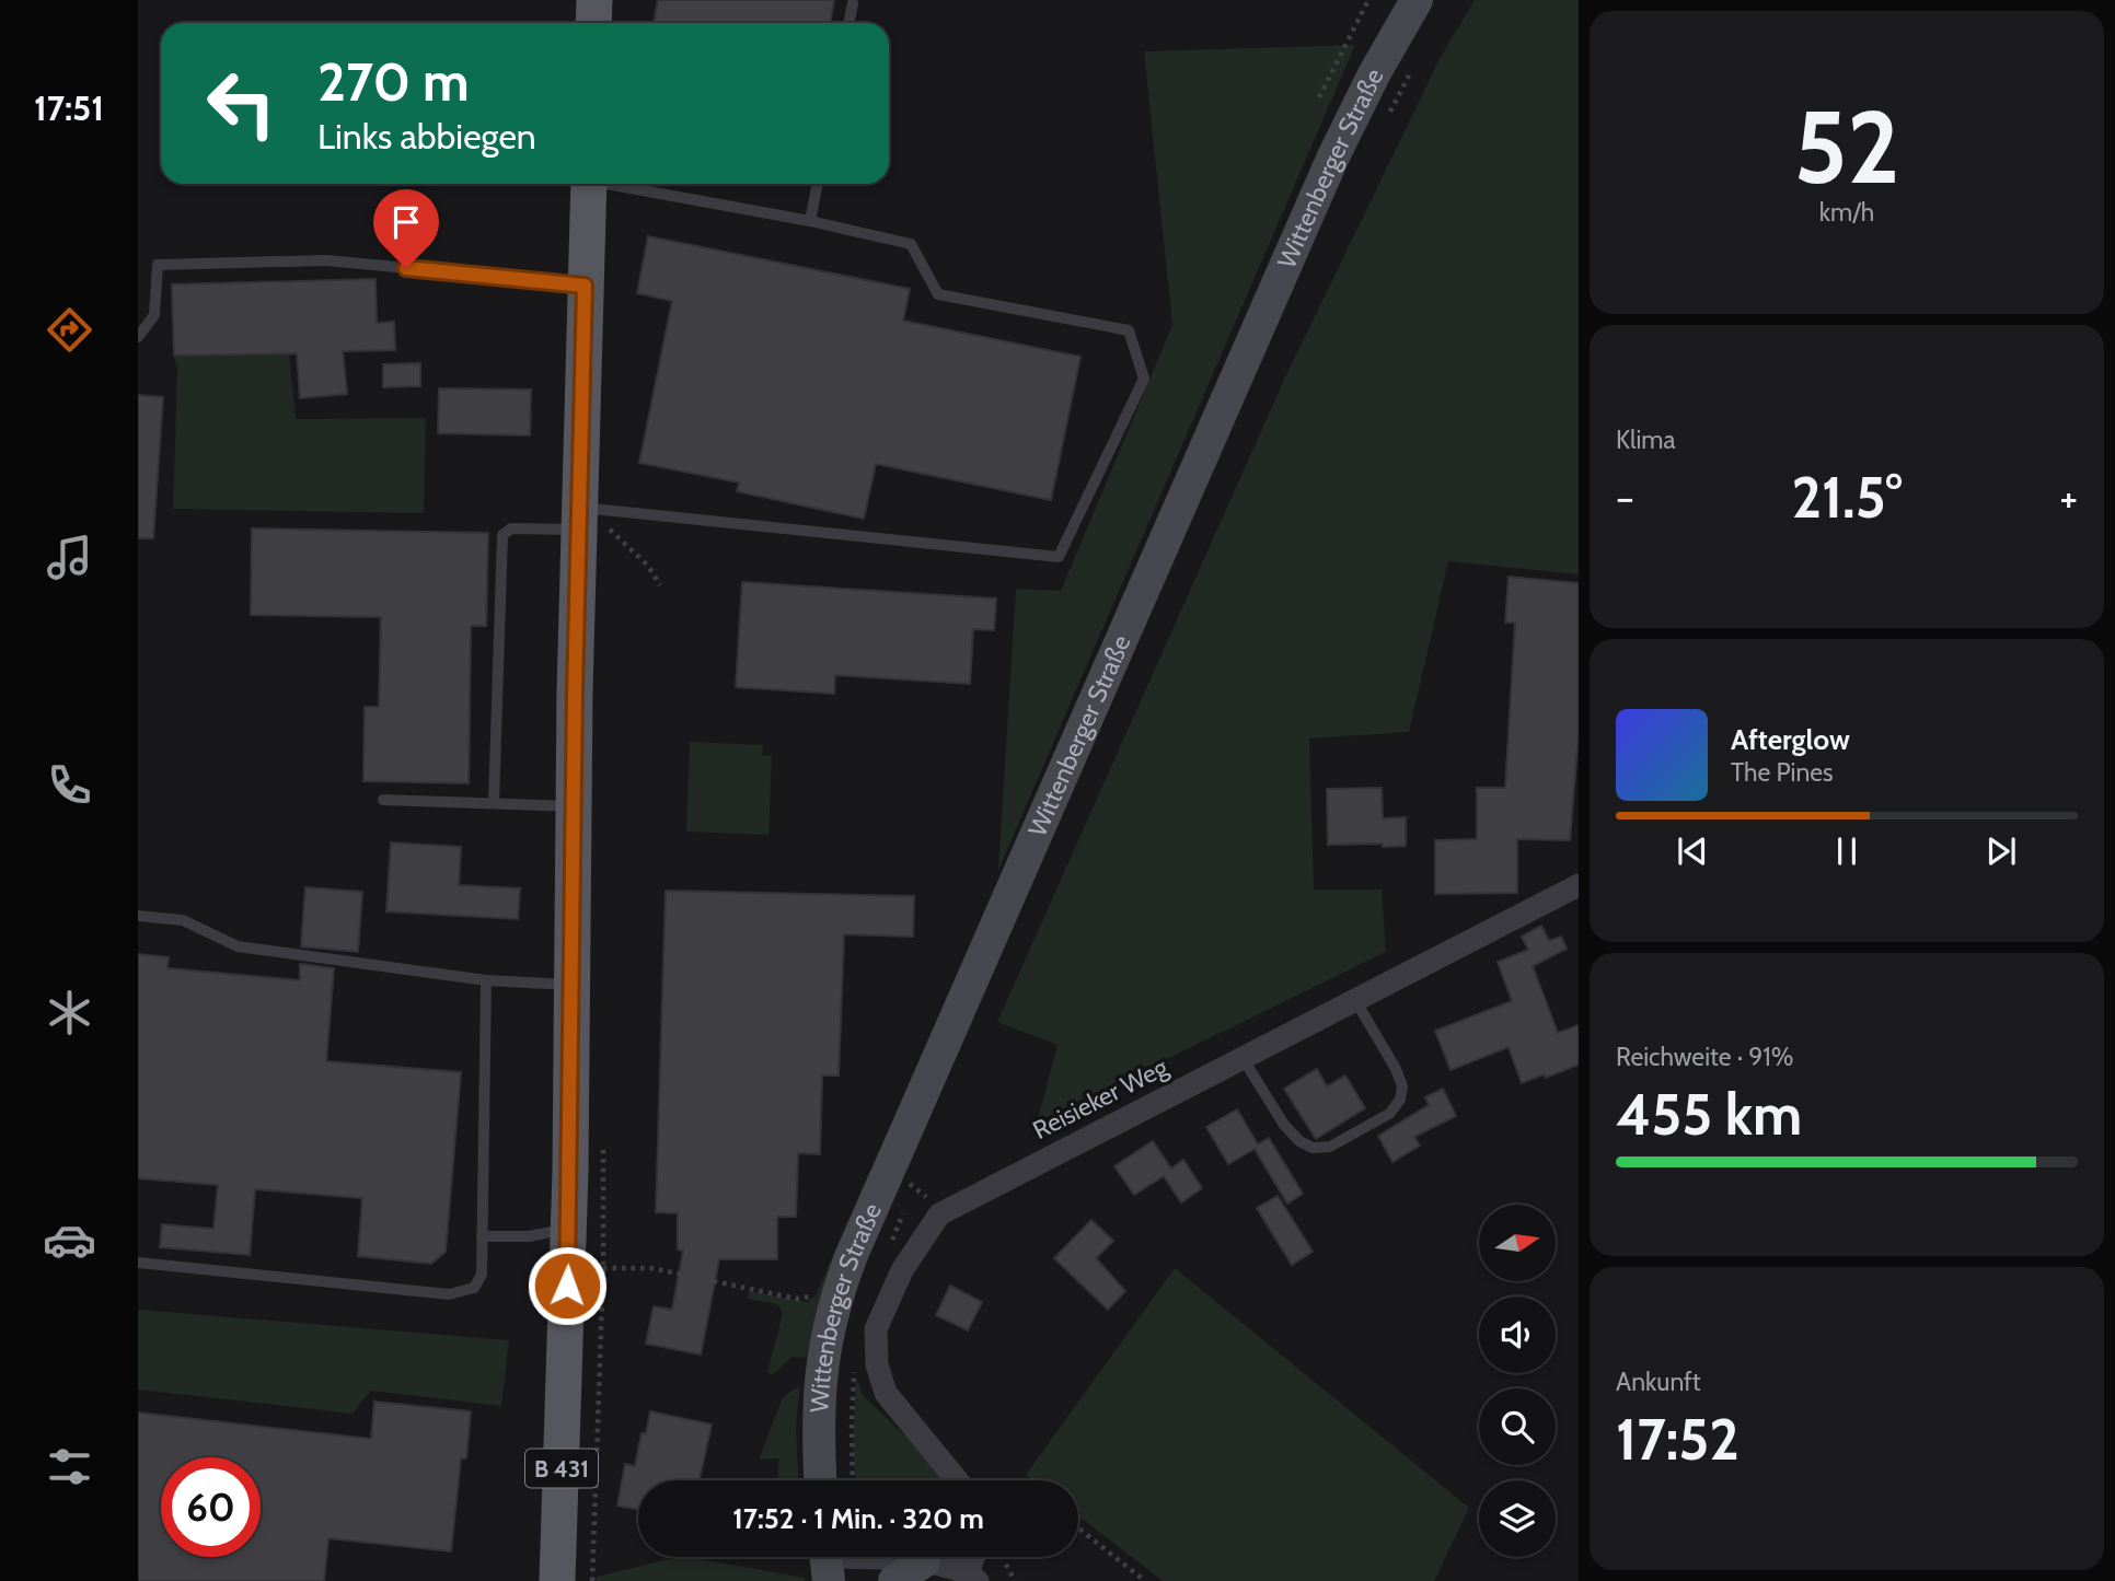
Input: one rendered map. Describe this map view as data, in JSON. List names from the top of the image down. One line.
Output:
{"streets":{"main road":["Wittenberger Straße","B 431"],"street":["Reisieker Weg"]},"north":"right","page":{"tabs":"17:51","tile":[["52","km/h"],"Klima",["Reichweite · 91%","455 km"],["Ankunft","17:52"]],"turn":["270 m","Links abbiegen"],"heat":["−","21.5°","+"],"song":["Afterglow","The Pines"],"limit":"60","trip":"17:52 · 1 Min. · 320 m"}}
